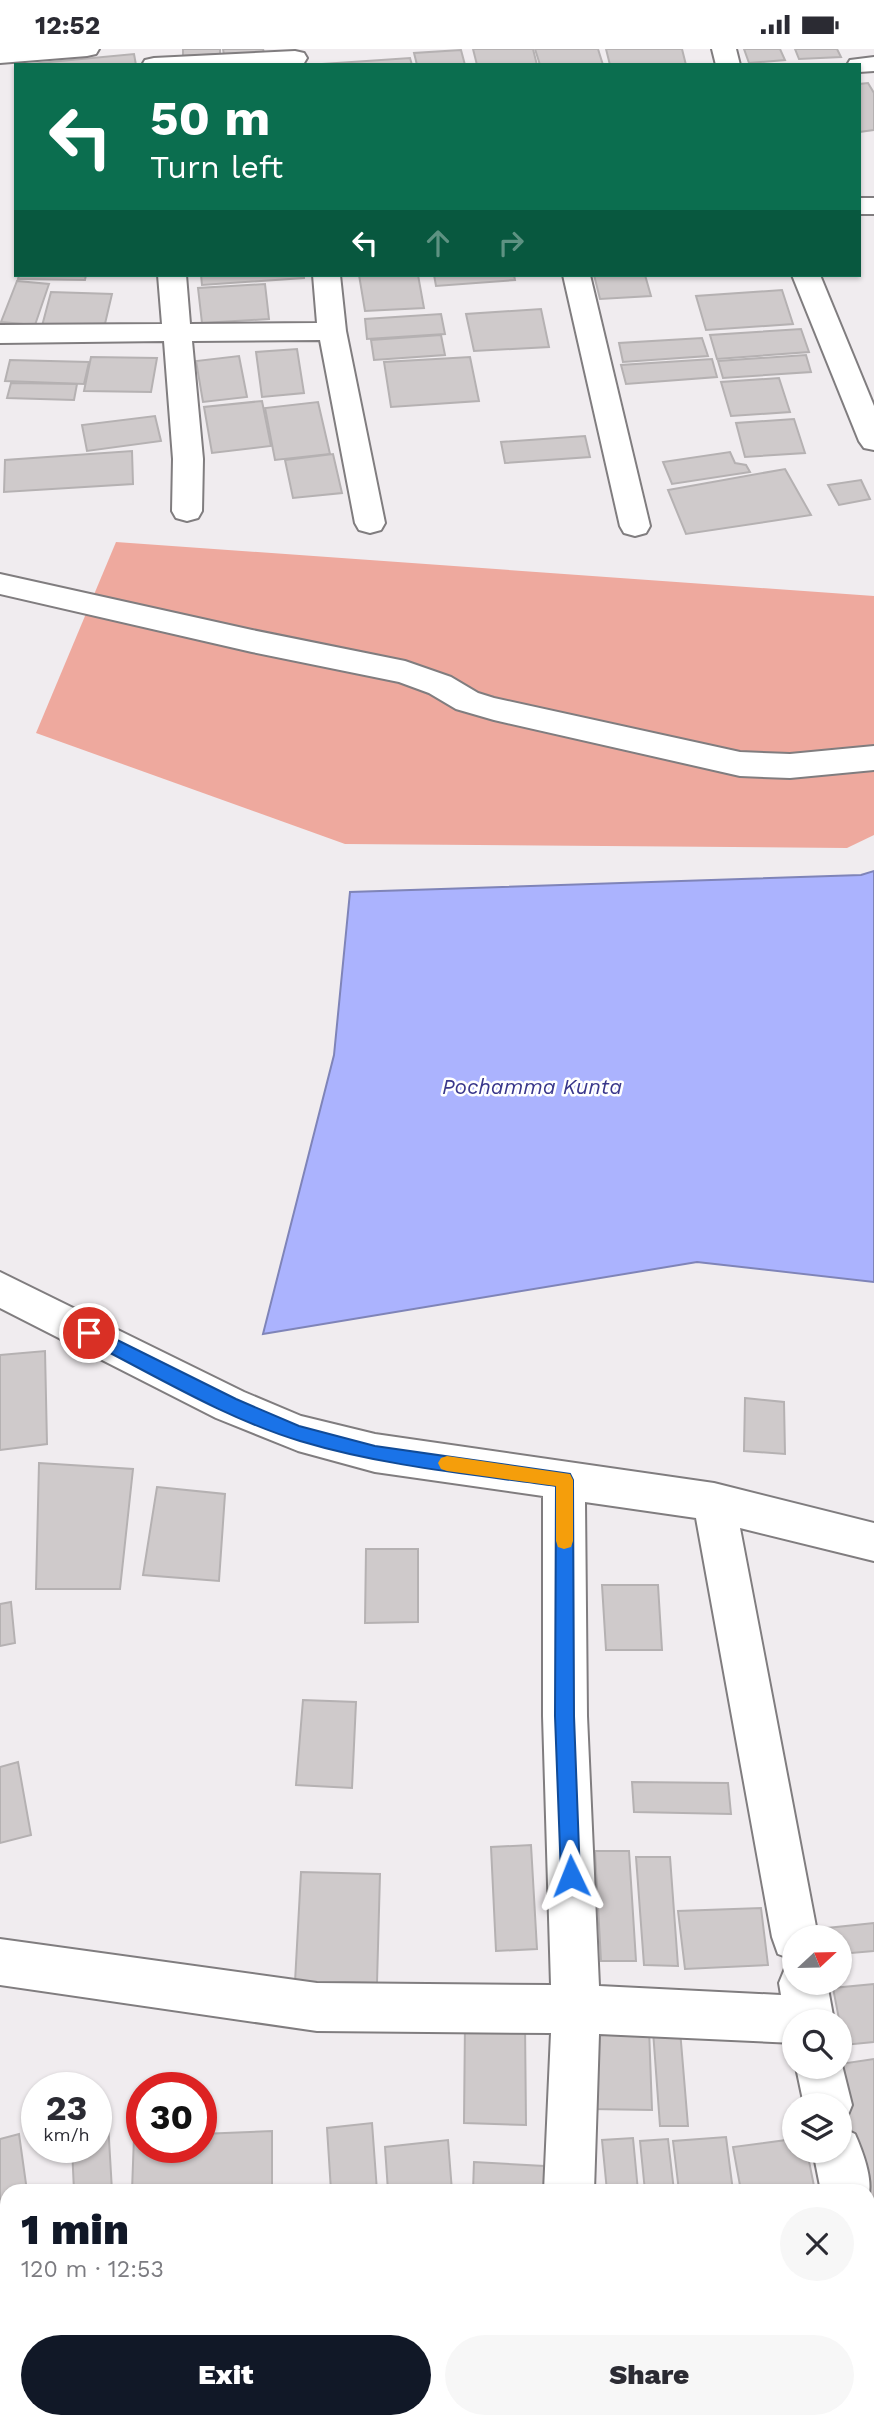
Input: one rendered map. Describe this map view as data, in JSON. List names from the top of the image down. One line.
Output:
{"water":["Pochamma Kunta"],"north":"right","page":{"status":"12:52","turn":["50 m","Turn left"],"speed":"23 km/h","limit":"30","heading":["1 min","120 m · 12:53"],"buttons":["Exit","Share"]}}
